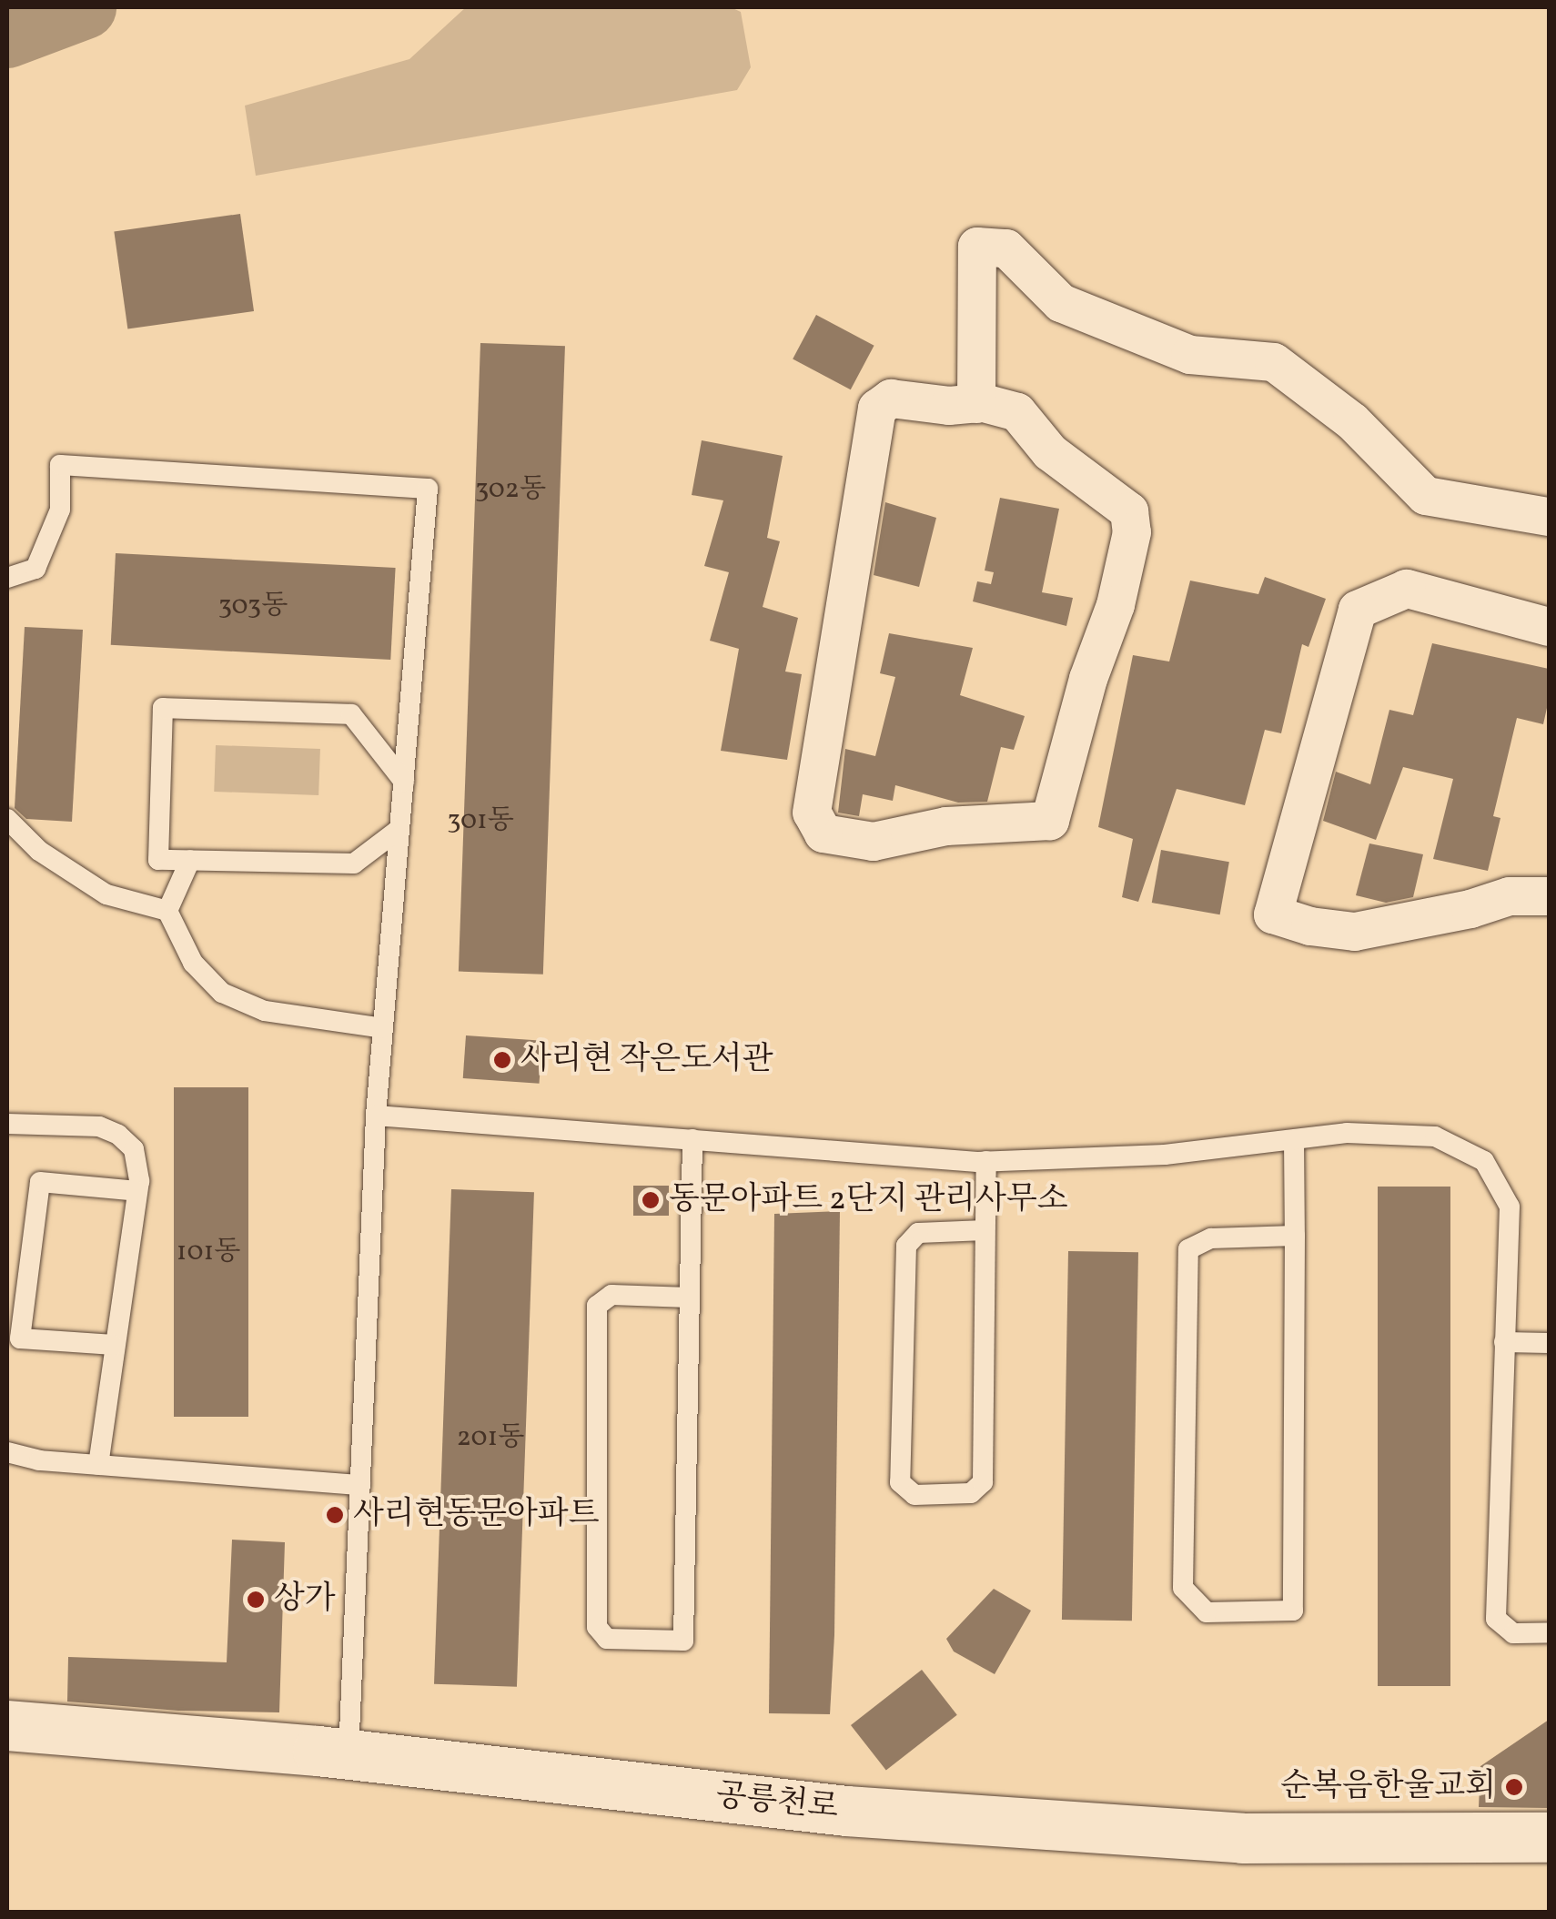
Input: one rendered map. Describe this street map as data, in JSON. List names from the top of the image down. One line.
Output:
{"streets":{"street":["공릉천로"]},"places":["사리현 작은도서관","동문아파트 2단지 관리사무소","사리현동문아파트","상가","순복음한울교회"],"house_numbers":["302동","303동","301동","101동","201동"]}
